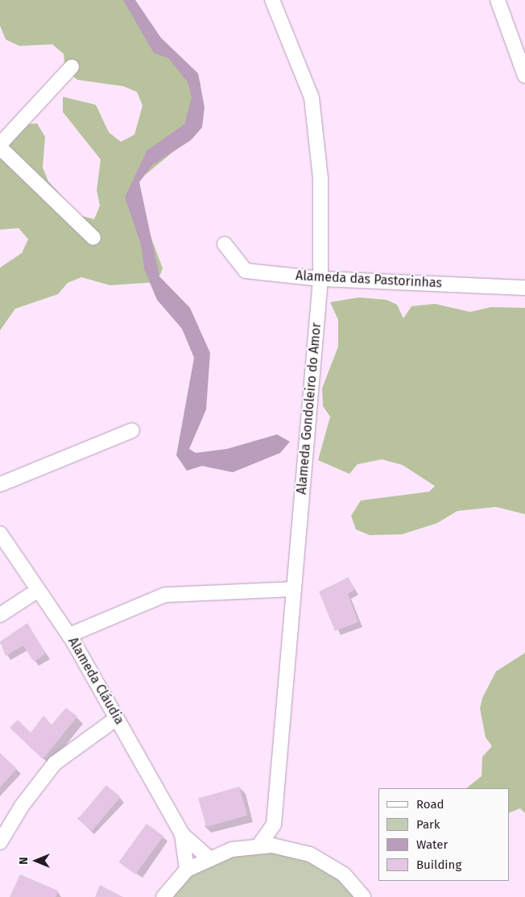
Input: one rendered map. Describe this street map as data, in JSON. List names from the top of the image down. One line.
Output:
{"streets":{"street":["Alameda das Pastorinhas","Alameda Gondoleiro do Amor","Alameda Cláudia"]},"crossings":[["Alameda das Pastorinhas","Alameda Gondoleiro do Amor"]],"legend":["Road","Park","Water","Building"],"north":"left"}
